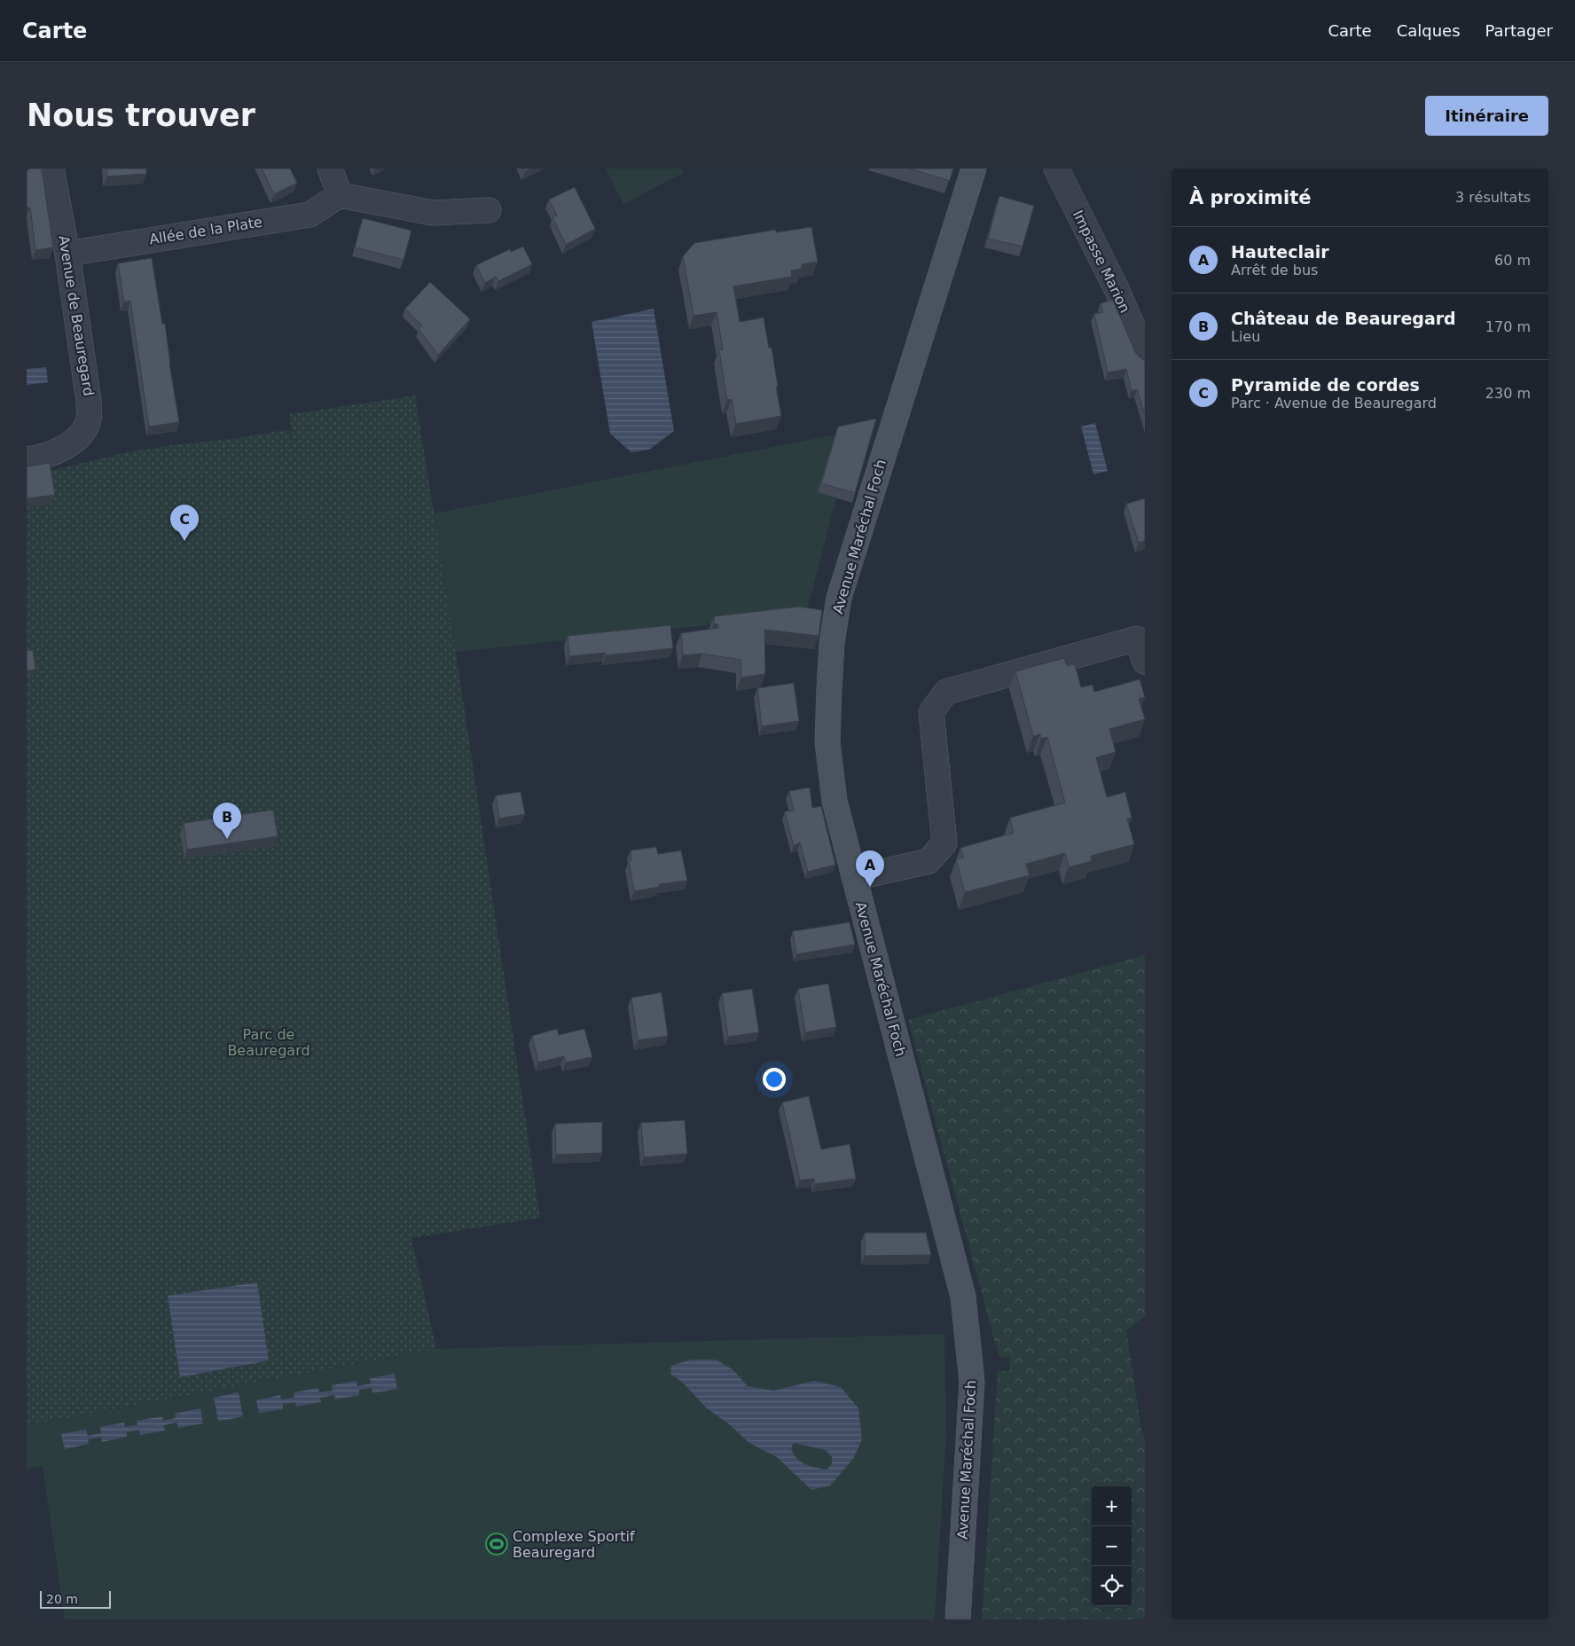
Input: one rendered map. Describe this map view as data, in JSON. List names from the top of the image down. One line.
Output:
{"streets":{"main road":["Avenue Maréchal Foch"],"street":["Allée de la Plate","Impasse Marion","Avenue de Beauregard"]},"crossings":[["Allée de la Plate","Avenue de Beauregard"]],"parks":["Parc de Beauregard"],"places":{"sports":["Complexe Sportif Beauregard"]},"scale_bar":"20 m","page":{"header":"Carte","nav":["Carte","Calques","Partager"],"buttons":"Itinéraire","title":"Nous trouver","heading":["À proximité","3 résultats"],"list":[{"mark":"A","name":"Hauteclair","note":"Arrêt de bus","value":"60 m"},{"mark":"B","name":"Château de Beauregard","note":"Lieu","value":"170 m"},{"mark":"C","name":"Pyramide de cordes","note":"Parc · Avenue de Beauregard","value":"230 m"}],"pins":["C","B","A"],"map_buttons":["+","−"],"scale":"20 m"}}
